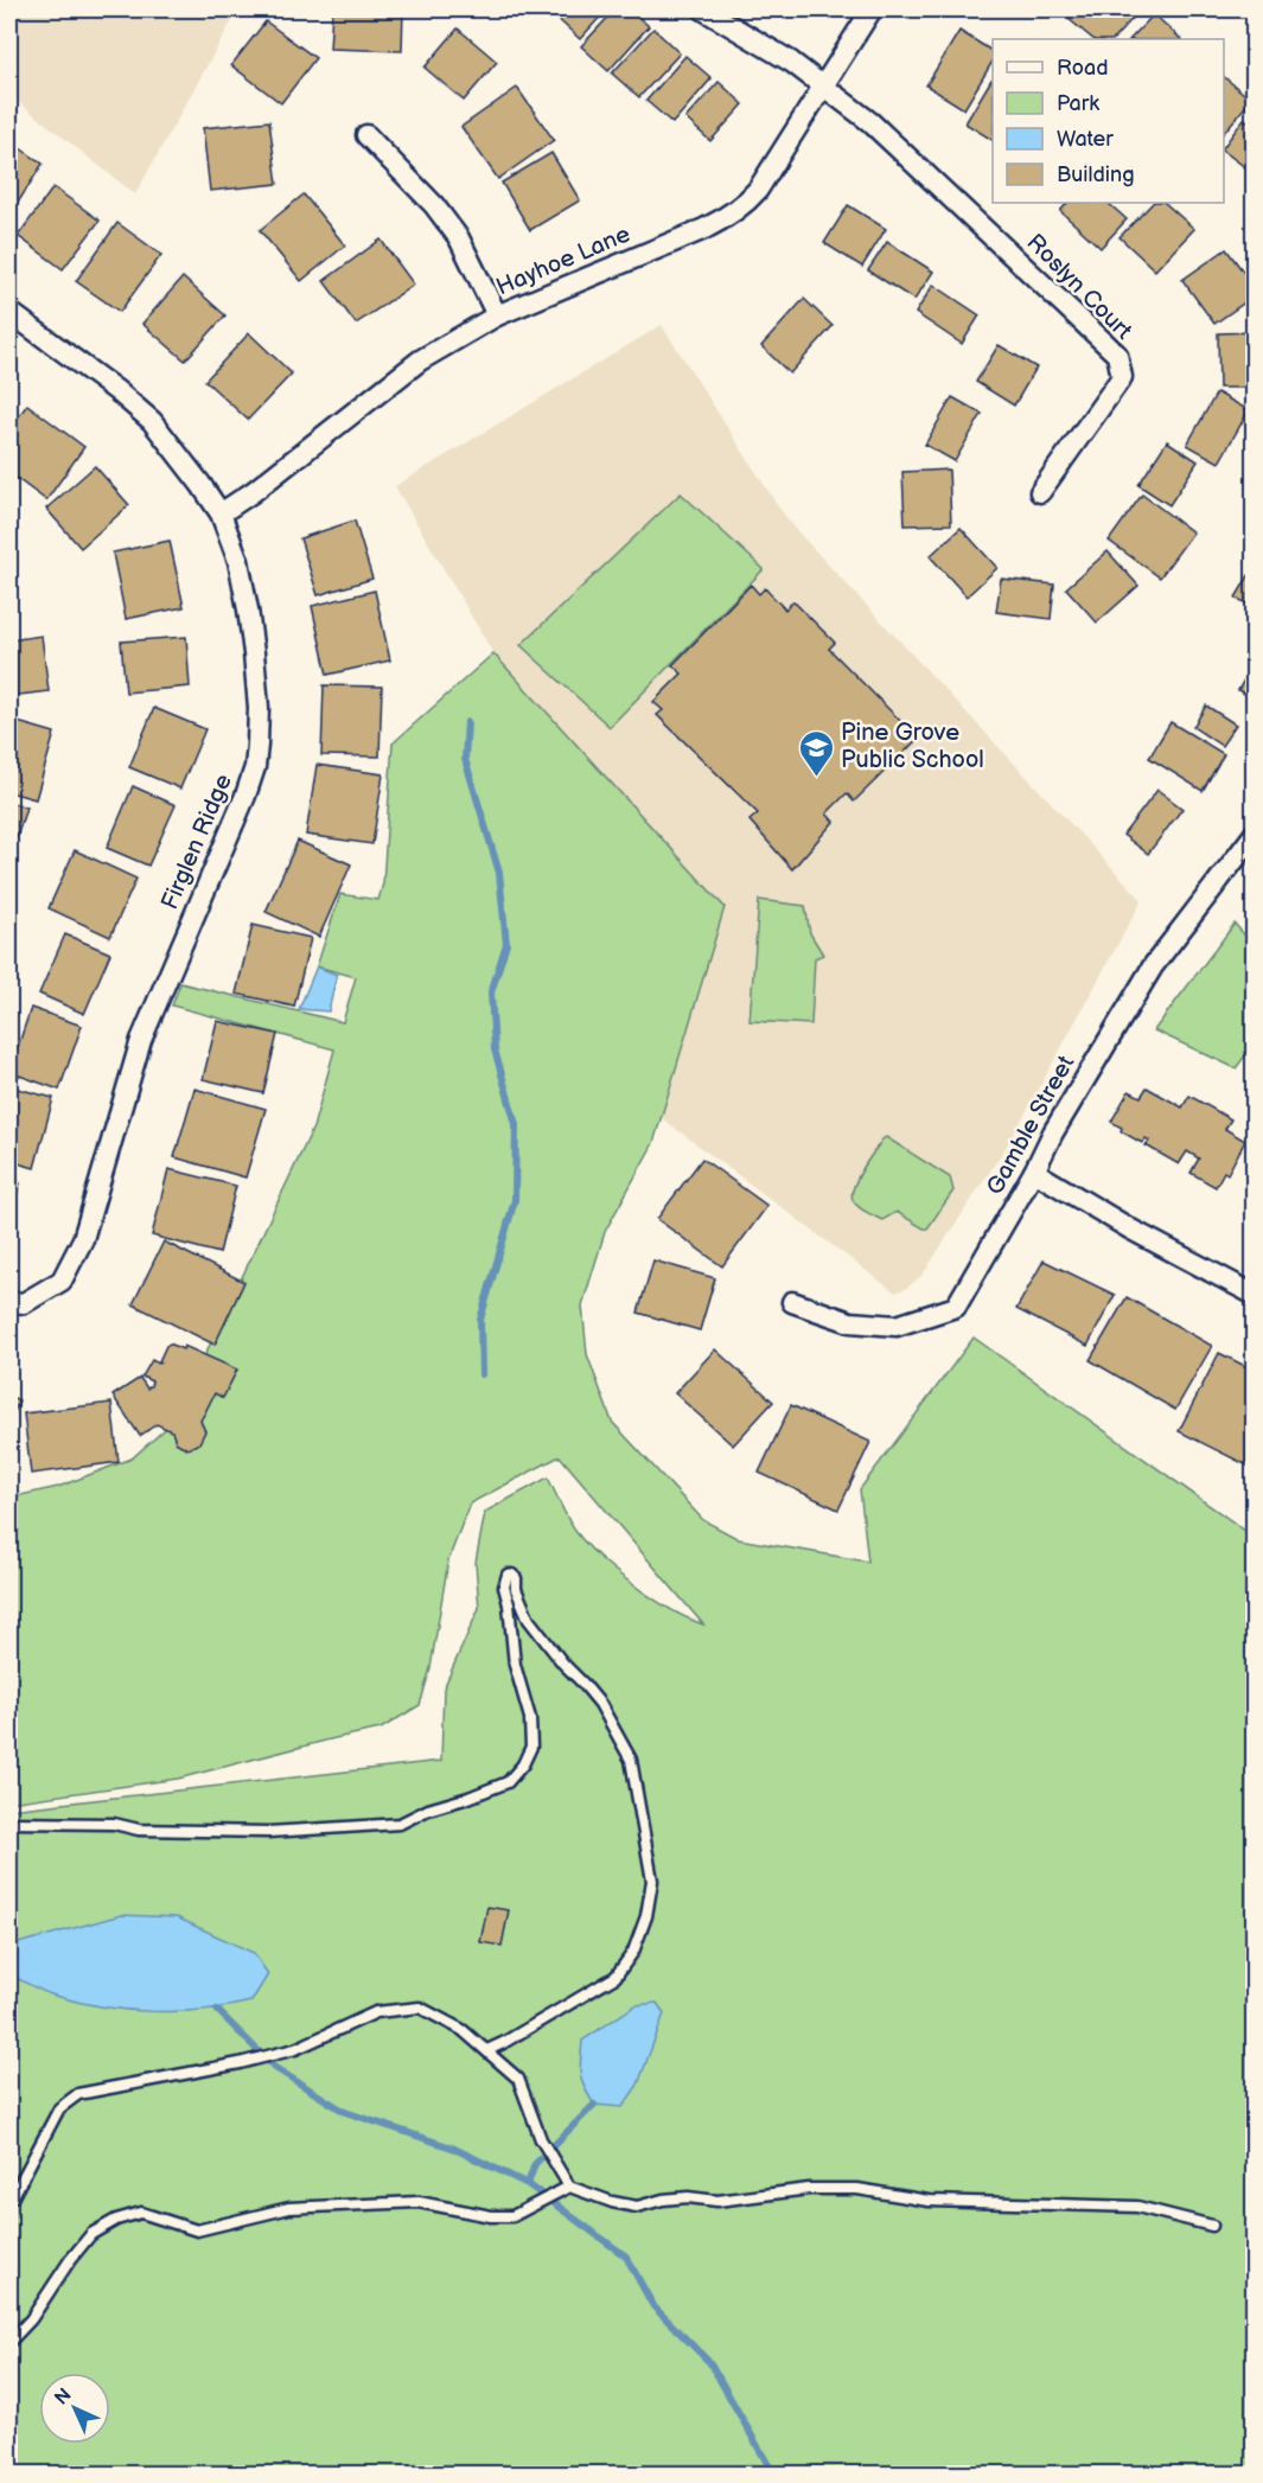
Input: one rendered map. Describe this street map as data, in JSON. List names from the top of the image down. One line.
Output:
{"streets":{"street":["Hayhoe Lane","Roslyn Court","Firglen Ridge","Gamble Street"]},"crossings":[["Hayhoe Lane","Roslyn Court"],["Hayhoe Lane","Firglen Ridge"]],"places":{"school or university":["Pine Grove Public School"]},"legend":["Road","Park","Water","Building"],"north":"top left"}
